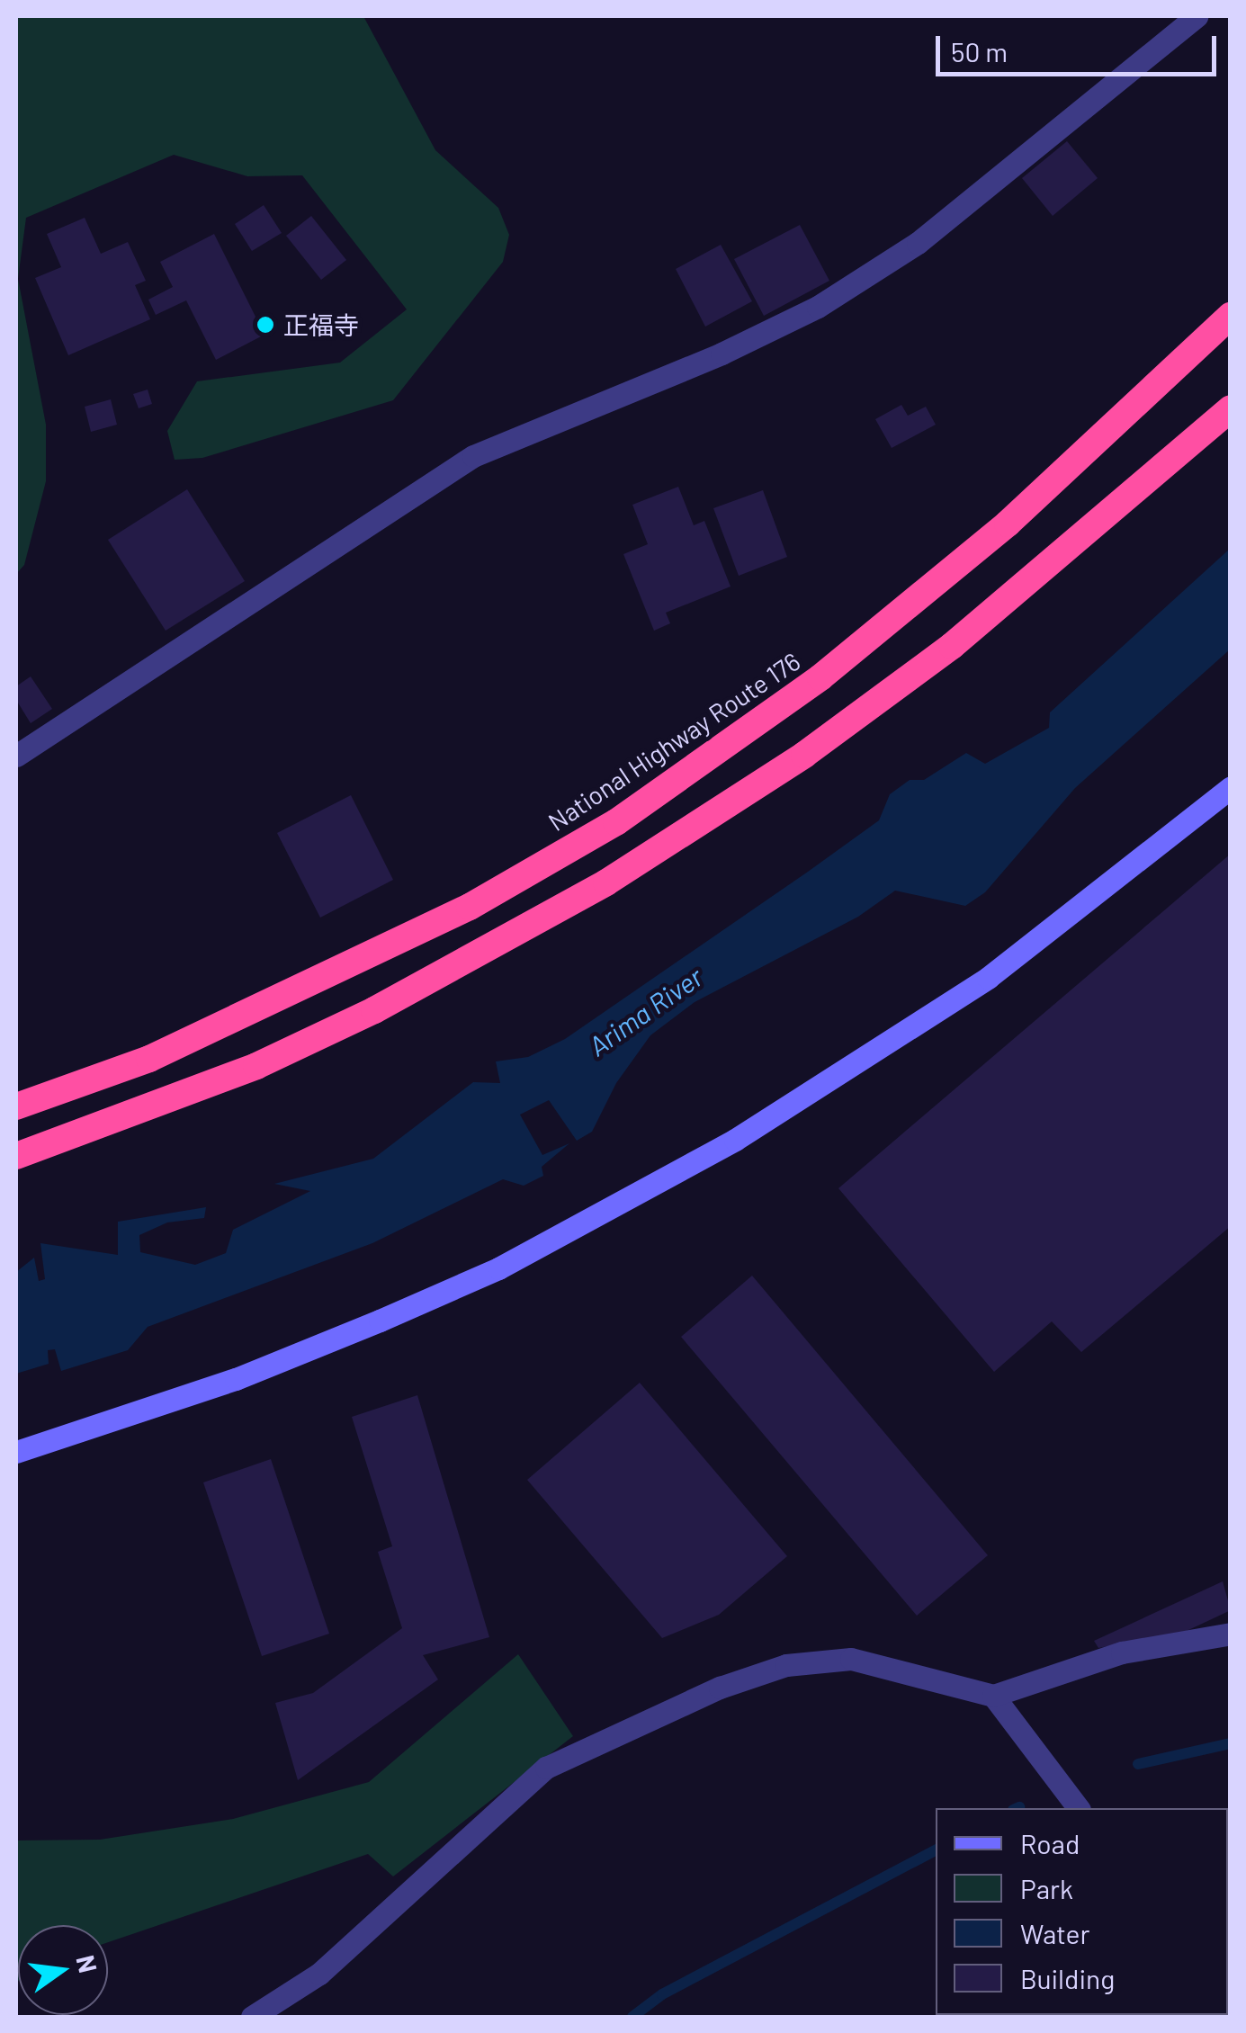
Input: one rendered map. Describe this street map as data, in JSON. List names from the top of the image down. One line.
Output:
{"streets":{"highway":["National Highway Route 176"]},"water":["Arima River"],"places":["正福寺"],"legend":["Road","Park","Water","Building"],"scale_bar":"50 m","north":"right"}
